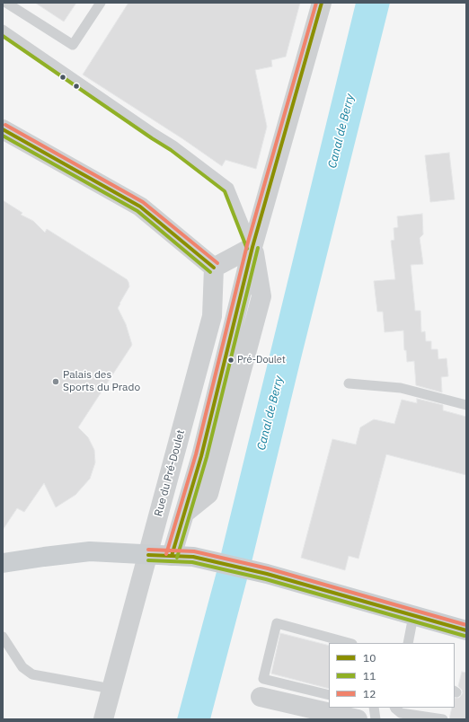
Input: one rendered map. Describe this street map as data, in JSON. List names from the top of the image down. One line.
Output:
{"streets":{"street":["Rue du Pré-Doulet"]},"water":["Canal de Berry"],"places":["Pré-Doulet","Palais des Sports du Prado"],"lines":["transit line 10","transit line 12","transit line 11"],"legend":["10","11","12"]}
